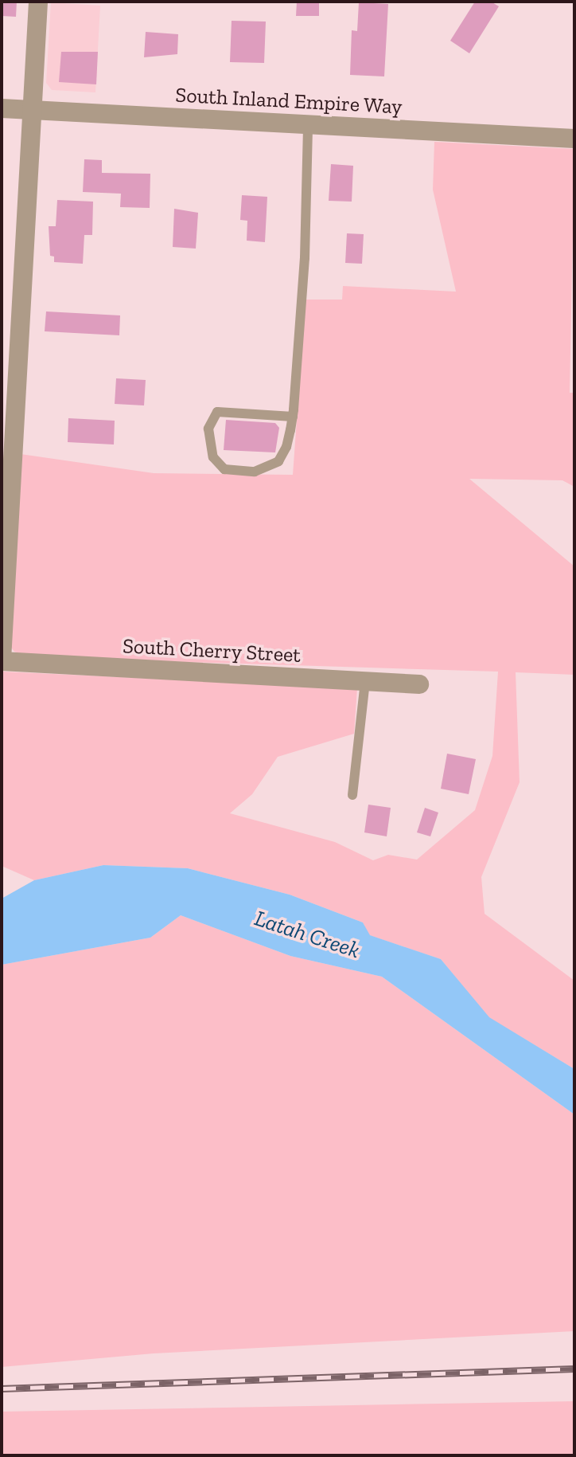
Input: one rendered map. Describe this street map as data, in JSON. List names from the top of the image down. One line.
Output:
{"streets":{"street":["South Inland Empire Way","South Cherry Street"]},"water":["Latah Creek"]}
